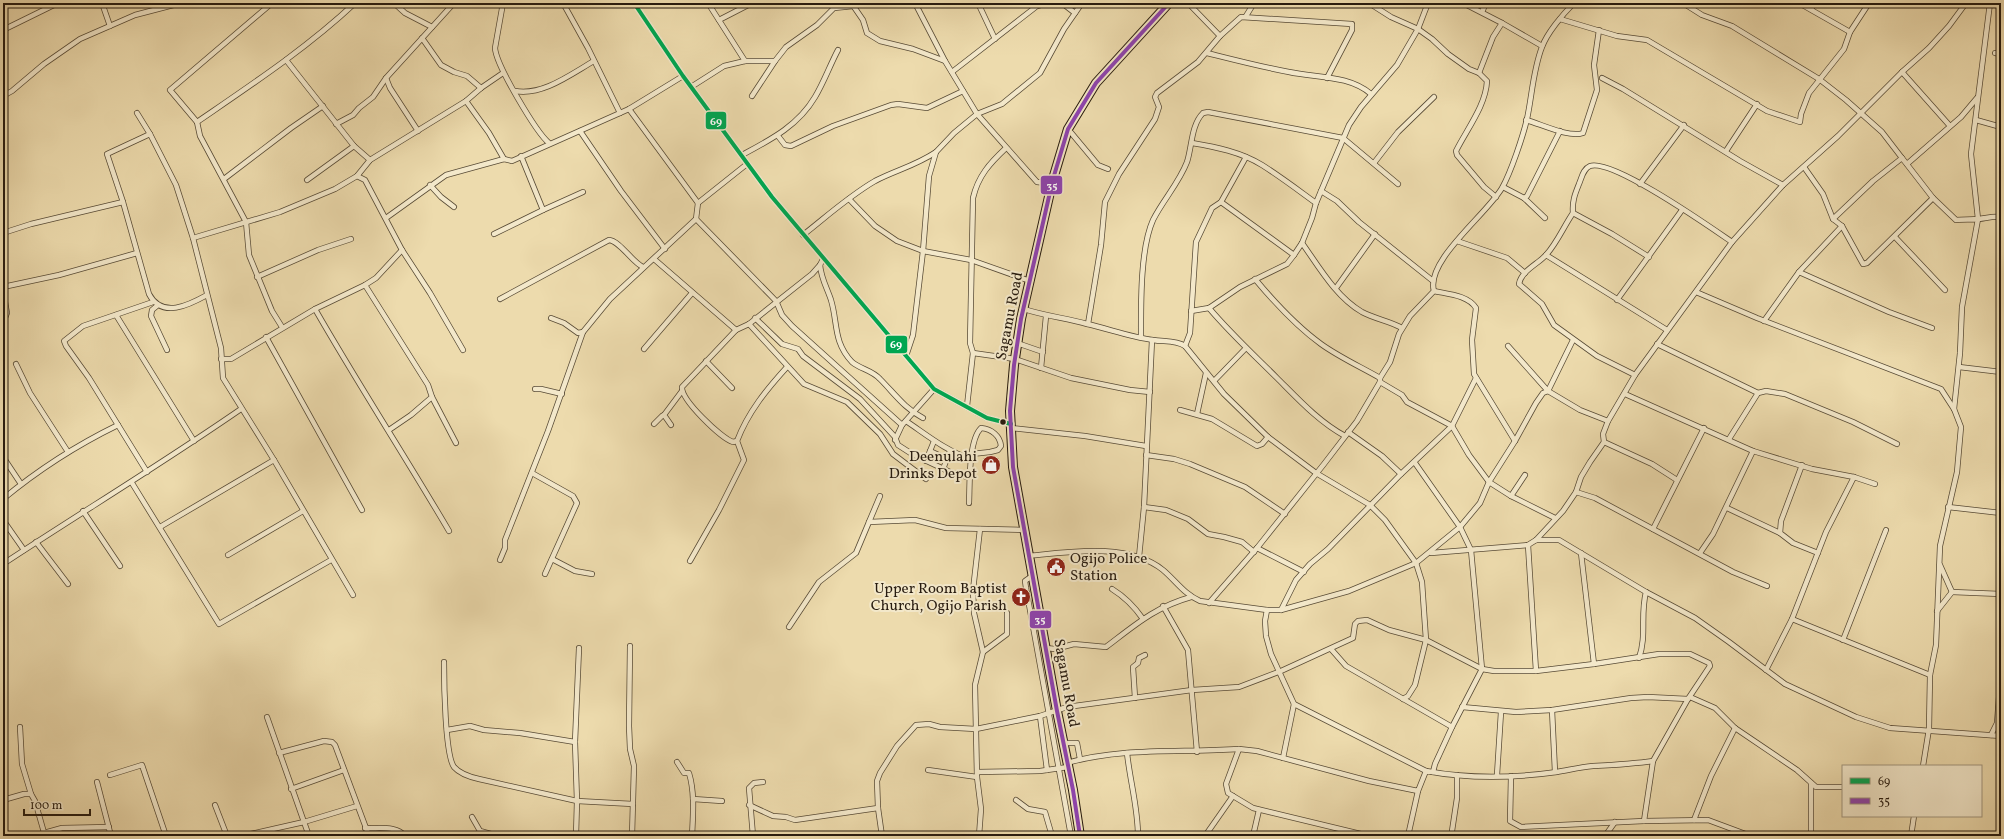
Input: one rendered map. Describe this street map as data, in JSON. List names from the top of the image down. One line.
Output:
{"streets":{"highway":["Sagamu Road"]},"places":{"shop":["Deenulahi Drinks Depot"],"public building":["Ogijo Police Station"],"church":["Upper Room Baptist Church, Ogijo Parish"]},"lines":["transit line 69","transit line 35"],"legend":["69","35"],"scale_bar":"100 m"}
